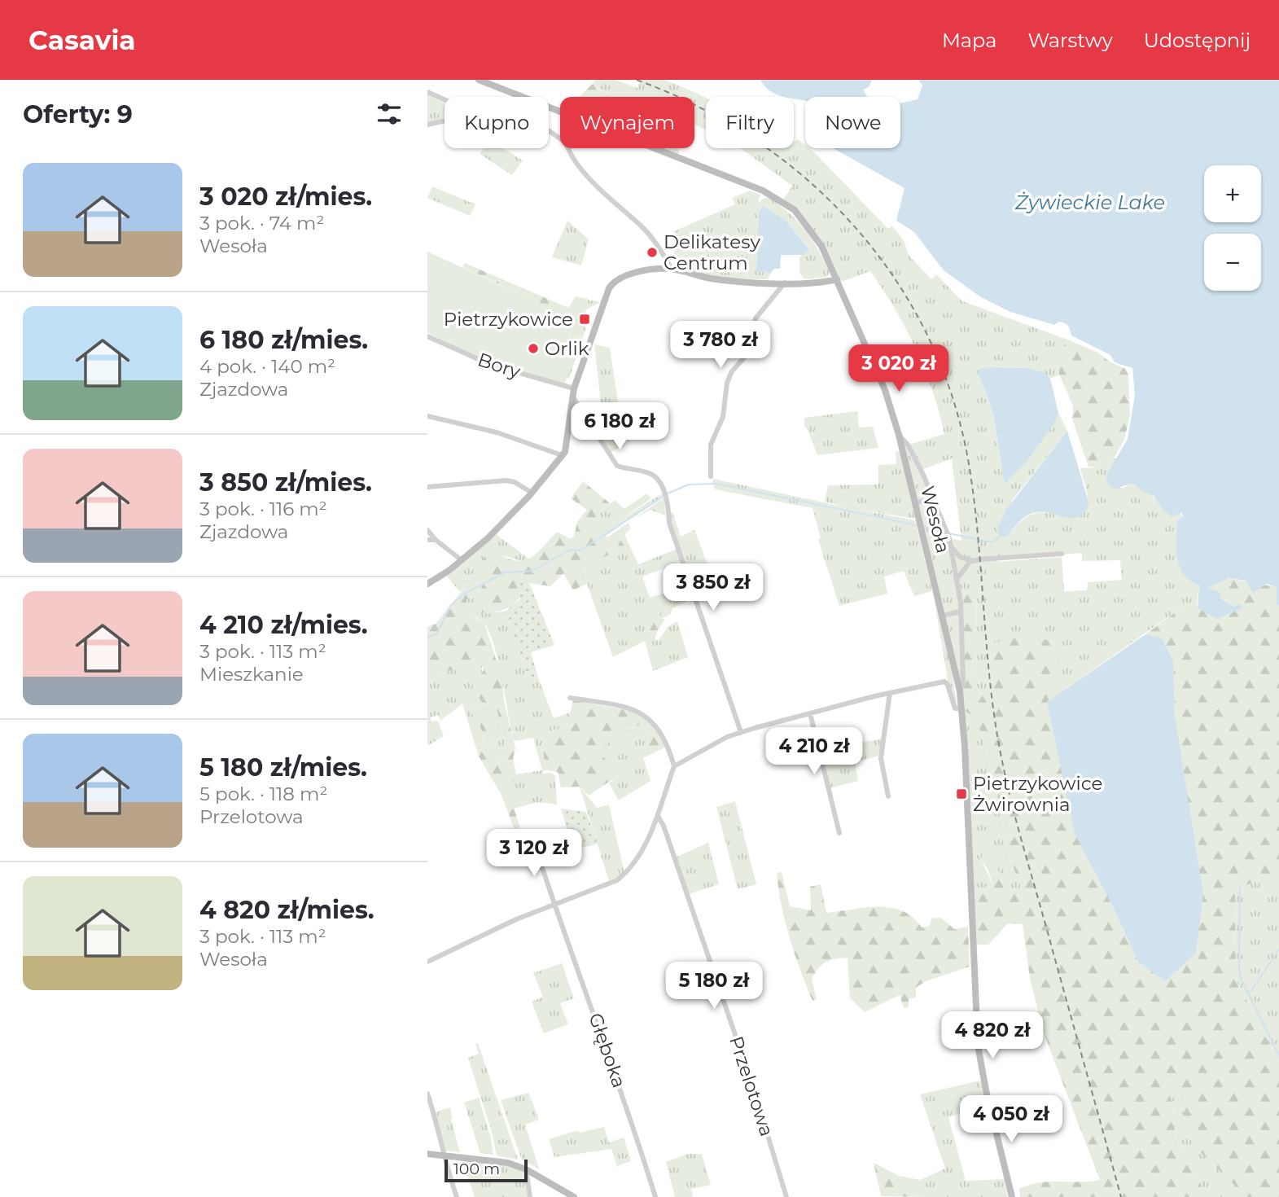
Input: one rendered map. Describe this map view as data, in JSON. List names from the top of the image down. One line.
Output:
{"streets":{"main road":["Wesoła"],"street":["Bory","Głęboka","Przelotowa"]},"water":["Żywieckie Lake"],"places":{"other":["Delikatesy Centrum","Orlik"],"transit":["Pietrzykowice","Pietrzykowice Żwirownia"]},"scale_bar":"100 m","page":{"header":"Casavia","nav":["Mapa","Warstwy","Udostępnij"],"heading":"Oferty: 9","chip":["Kupno","Wynajem","Filtry","Nowe"],"list":[{"name":"3 020 zł/mies.","note":"3 pok. · 74 m² · Wesoła"},{"name":"6 180 zł/mies.","note":"4 pok. · 140 m² · Zjazdowa"},{"name":"3 850 zł/mies.","note":"3 pok. · 116 m² · Zjazdowa"},{"name":"4 210 zł/mies.","note":"3 pok. · 113 m² · Mieszkanie"},{"name":"5 180 zł/mies.","note":"5 pok. · 118 m² · Przelotowa"},{"name":"4 820 zł/mies.","note":"3 pok. · 113 m² · Wesoła"}],"map_buttons":["+","−"],"price":["3 780 zł","3 020 zł","6 180 zł","3 850 zł","4 210 zł","3 120 zł","5 180 zł","4 820 zł","4 050 zł"],"scale":"100 m"}}
